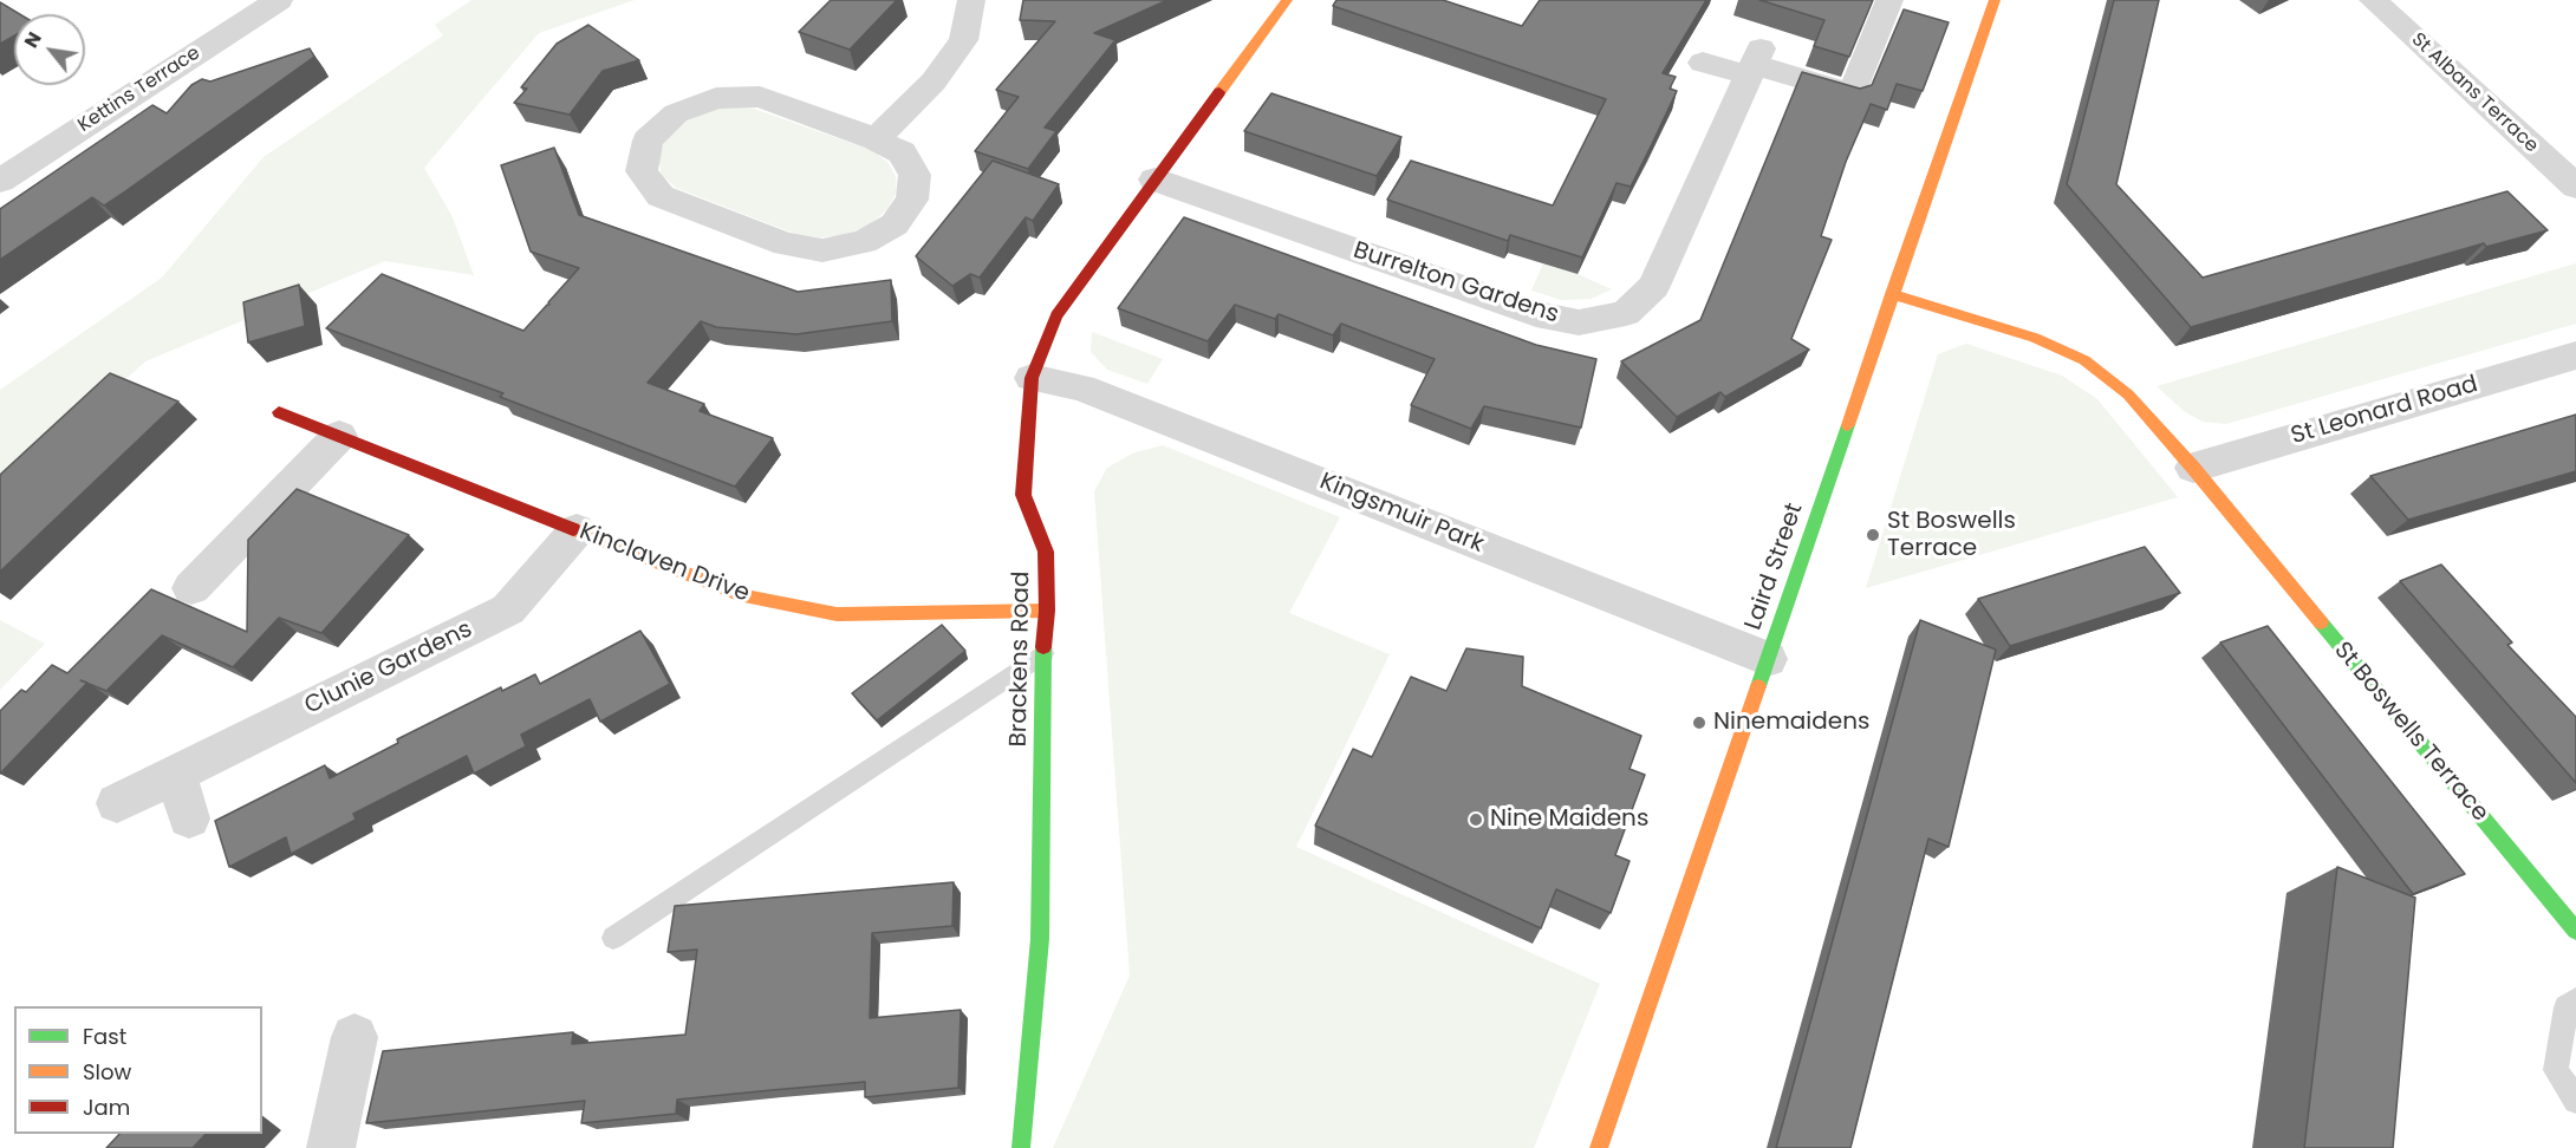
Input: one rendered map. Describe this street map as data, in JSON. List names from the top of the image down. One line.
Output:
{"streets":{"street":["Kettins Terrace","St Albans Terrace","Burrelton Gardens","St Leonard Road","Kingsmuir Park","Kinclaven Drive","Laird Street","Brackens Road","Clunie Gardens","St Boswells Terrace"]},"crossings":[["Burrelton Gardens","Brackens Road"],["St Leonard Road","St Boswells Terrace"],["Kingsmuir Park","Laird Street"],["Kingsmuir Park","Brackens Road"],["Kinclaven Drive","Brackens Road"],["Kinclaven Drive","Clunie Gardens"],["Laird Street","St Boswells Terrace"]],"places":["St Boswells Terrace","Ninemaidens","Nine Maidens"],"legend":["Fast","Slow","Jam"],"north":"top left"}
